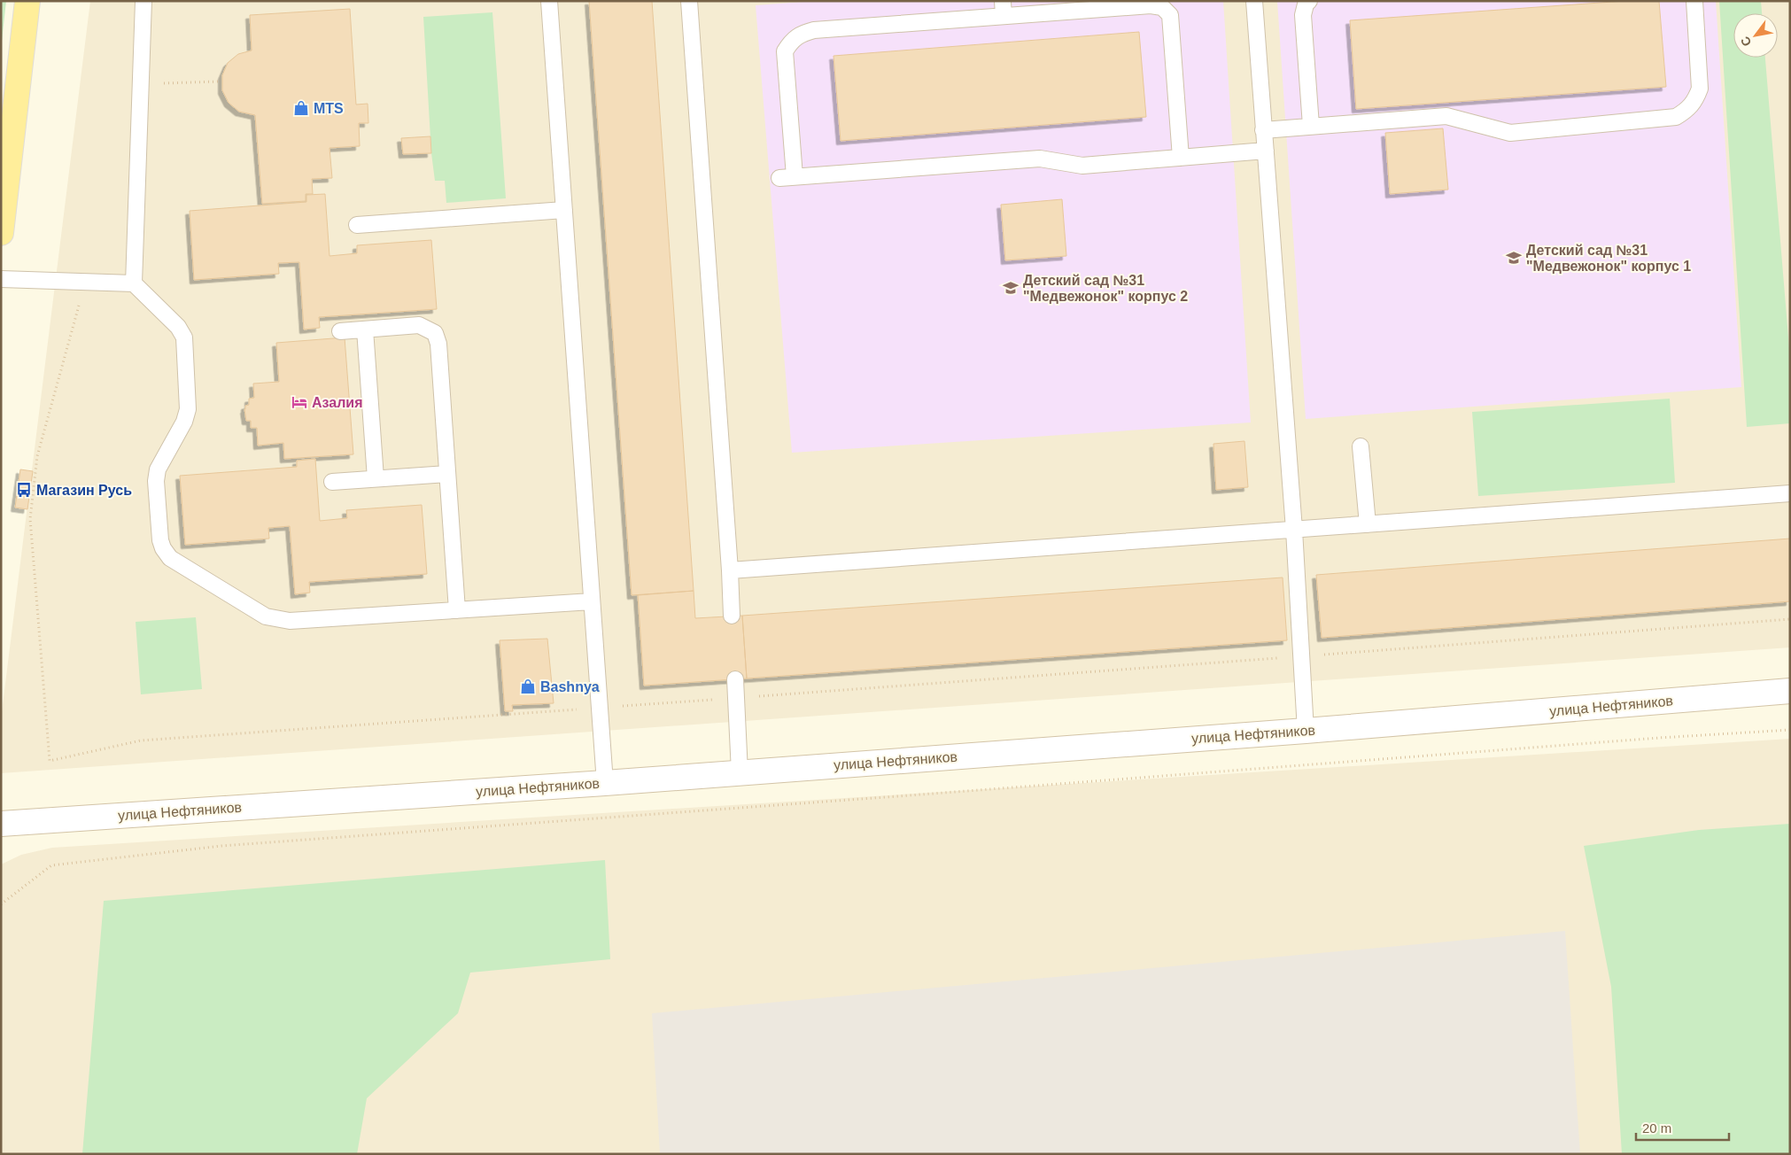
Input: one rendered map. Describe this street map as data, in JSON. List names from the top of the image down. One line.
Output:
{"streets":{"main road":["улица Нефтяников"]},"places":{"shop":["MTS","Bashnya"],"school or university":["Детский сад №31 \"Медвежонок\" корпус 1","Детский сад №31 \"Медвежонок\" корпус 2"],"hotel":["Азалия"],"bus stop":["Магазин Русь"]},"scale_bar":"20 m","north":"bottom left"}
